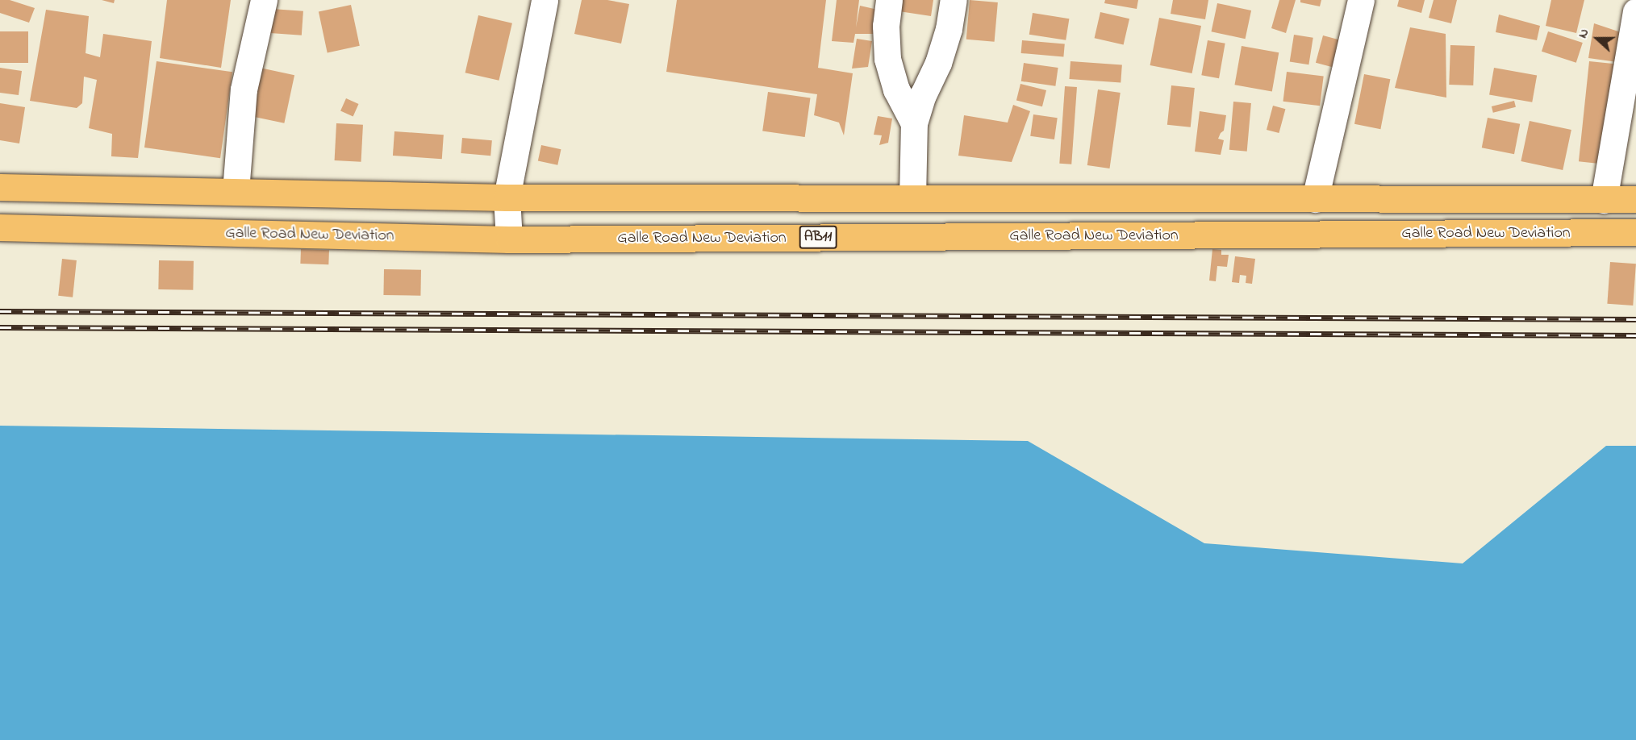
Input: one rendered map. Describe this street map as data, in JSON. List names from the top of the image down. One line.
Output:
{"streets":{"main road":["Galle Road New Deviation","AB11"]},"north":"left"}
